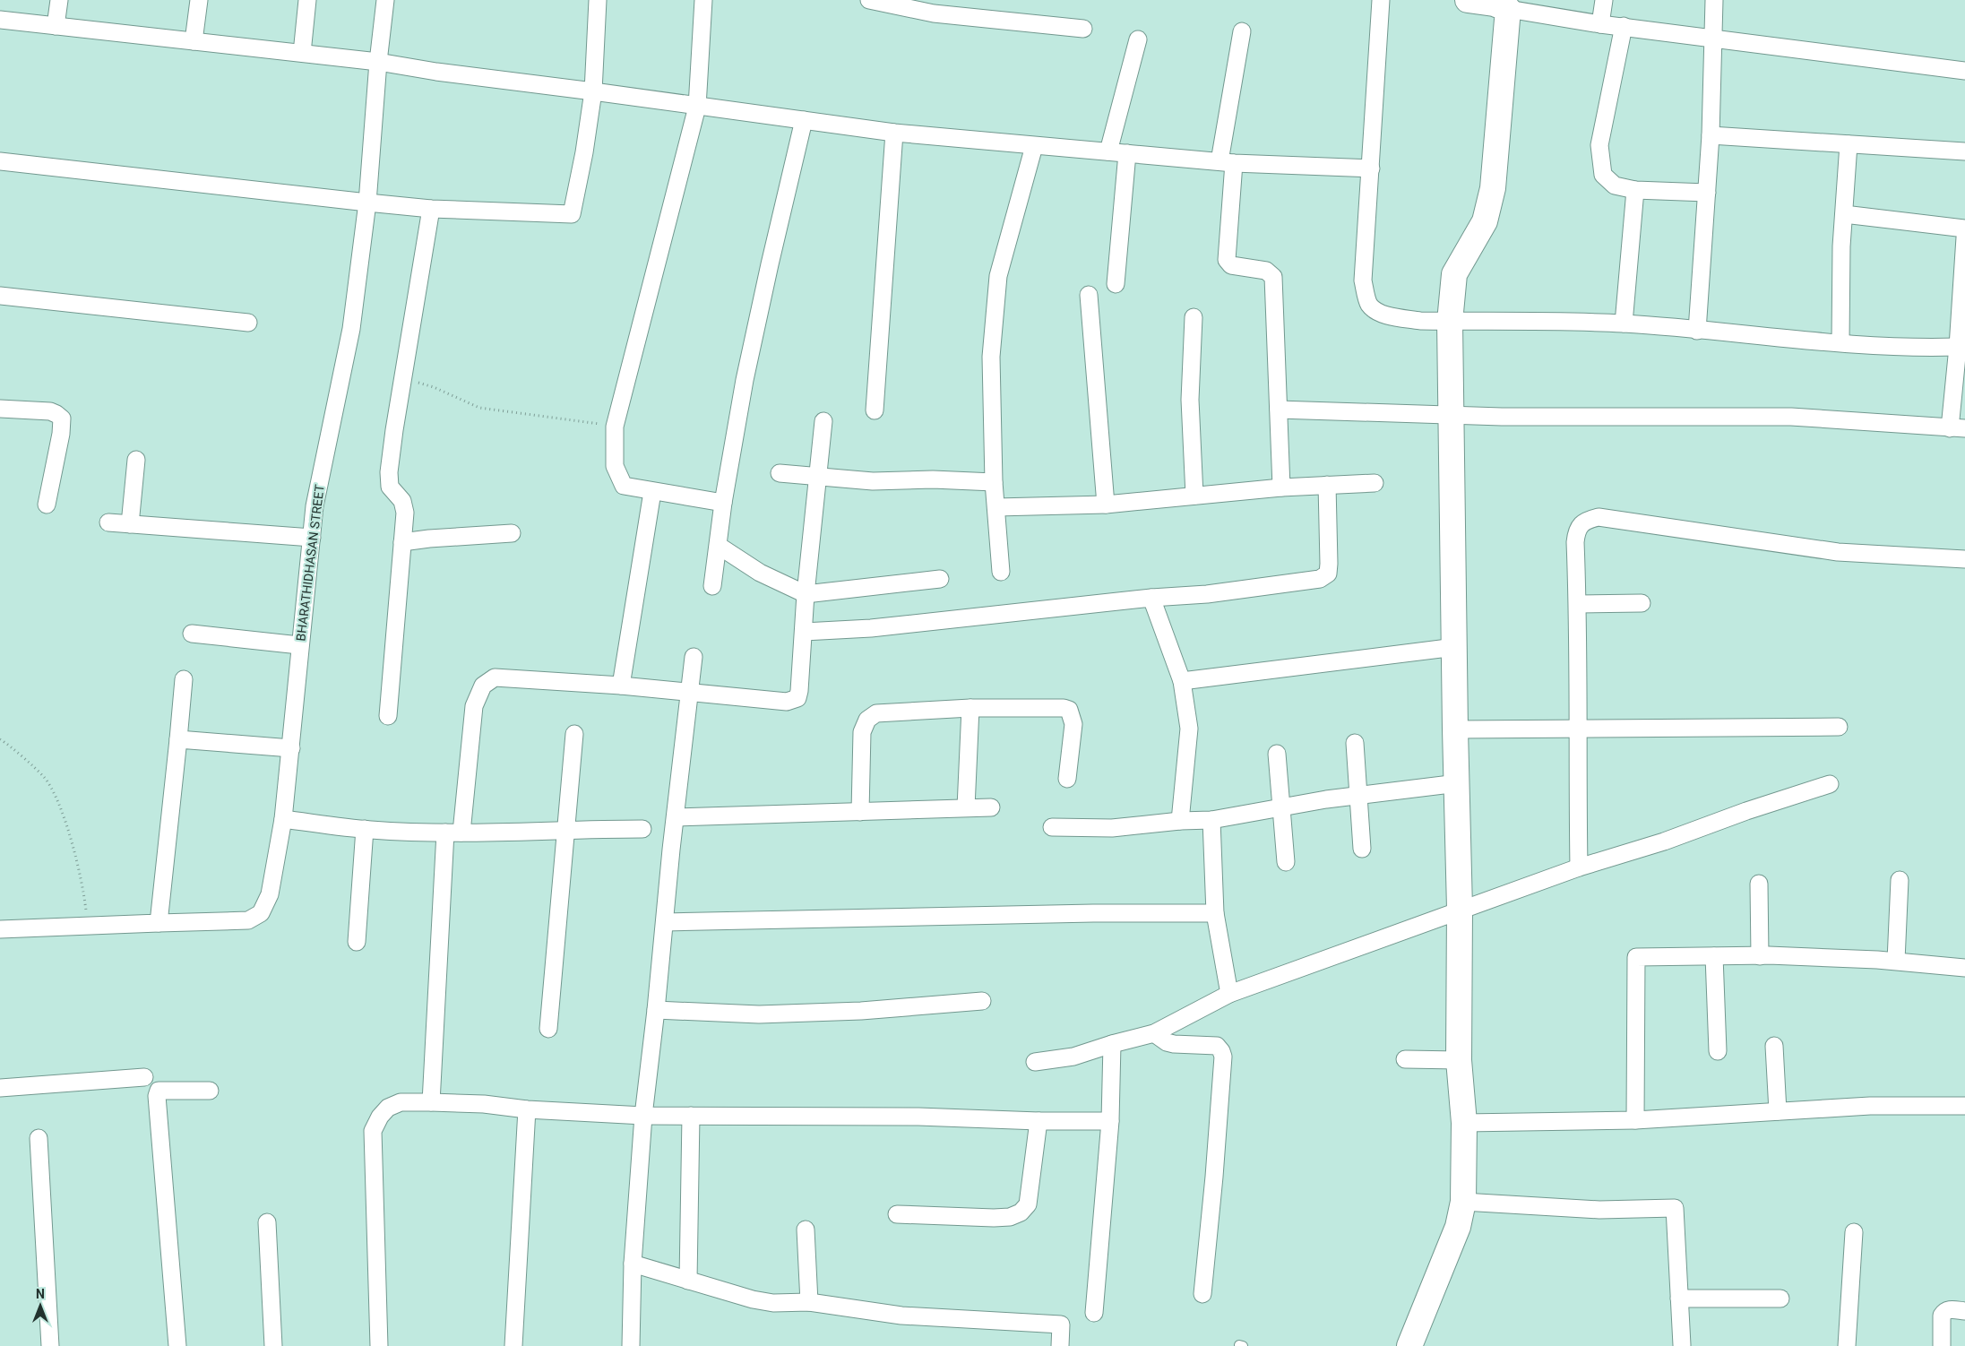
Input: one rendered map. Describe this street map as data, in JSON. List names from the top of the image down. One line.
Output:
{"streets":{"street":["BHARATHIDHASAN STREET"]},"north":"top"}
